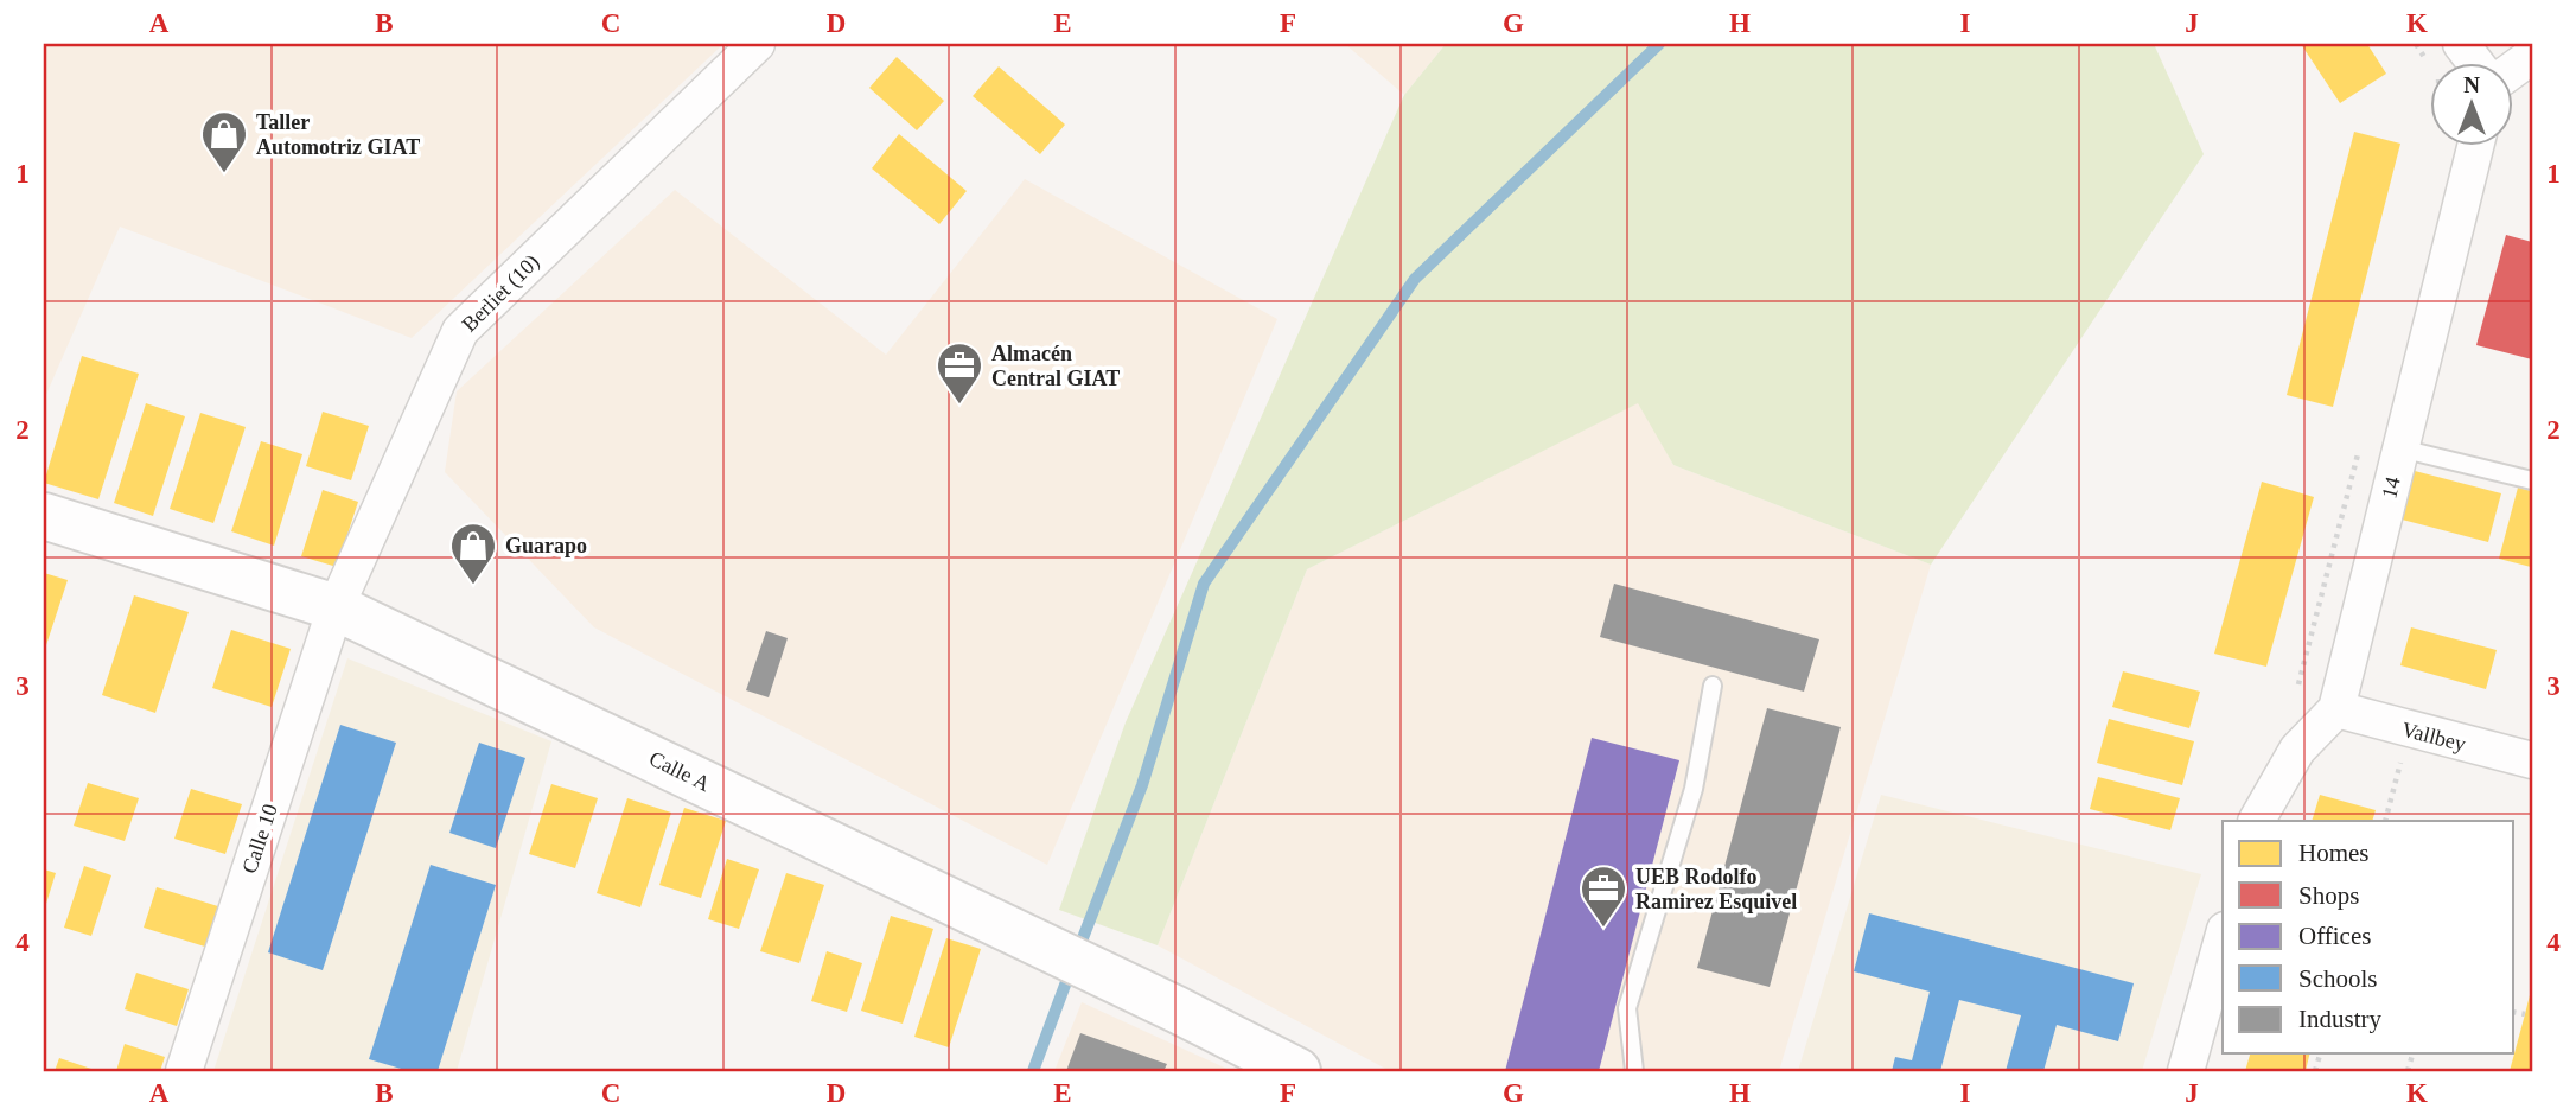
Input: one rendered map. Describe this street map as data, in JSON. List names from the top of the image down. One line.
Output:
{"streets":{"street":["Berliet (10)","14","Vallbey","Calle A","Calle 10"]},"crossings":[["Berliet (10)","Calle A"],["Berliet (10)","Calle 10"],["14","Vallbey"],["Calle A","Calle 10"]],"places":{"shop":["Taller Automotriz GIAT","Guarapo"],"office":["Almacén Central GIAT","UEB Rodolfo Ramirez Esquivel"]},"legend":["Homes","Shops","Offices","Schools","Industry"],"north":"top","grid":{"columns":["A","B","C","D","E","F","G","H","I","J","K"],"rows":["1","2","3","4"]}}
